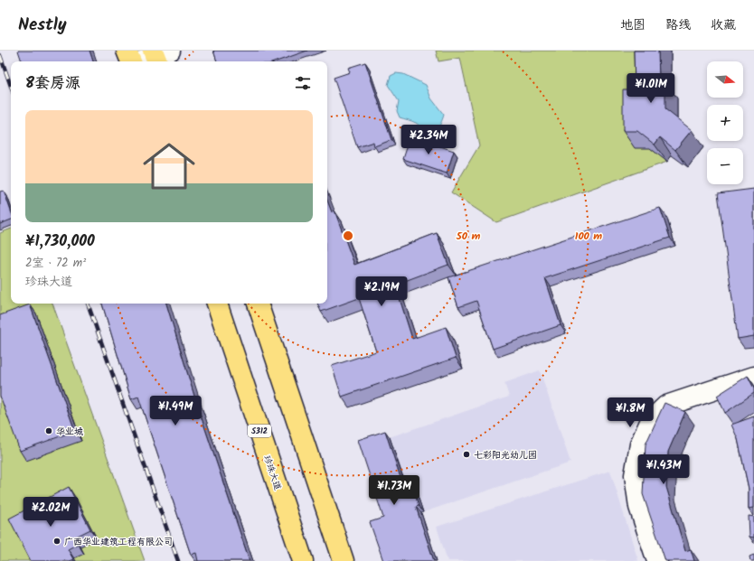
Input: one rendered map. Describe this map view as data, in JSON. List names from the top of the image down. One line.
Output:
{"streets":{"main road":["S312","珍珠大道"]},"places":["华业城","七彩阳光幼儿园","广西华业建筑工程有限公司"],"north":"right","page":{"header":"Nestly","nav":["地图","路线","收藏"],"map_buttons":["+","−"],"heading":"8套房源","price":["¥1.01M","¥2.34M","¥2.19M","¥1.49M","¥1.8M","¥1.43M","¥1.73M","¥2.02M"],"list":[{"name":"¥1,730,000","note":"2室 · 72 m² · 珍珠大道"}]},"rings":["50 m","100 m"]}
